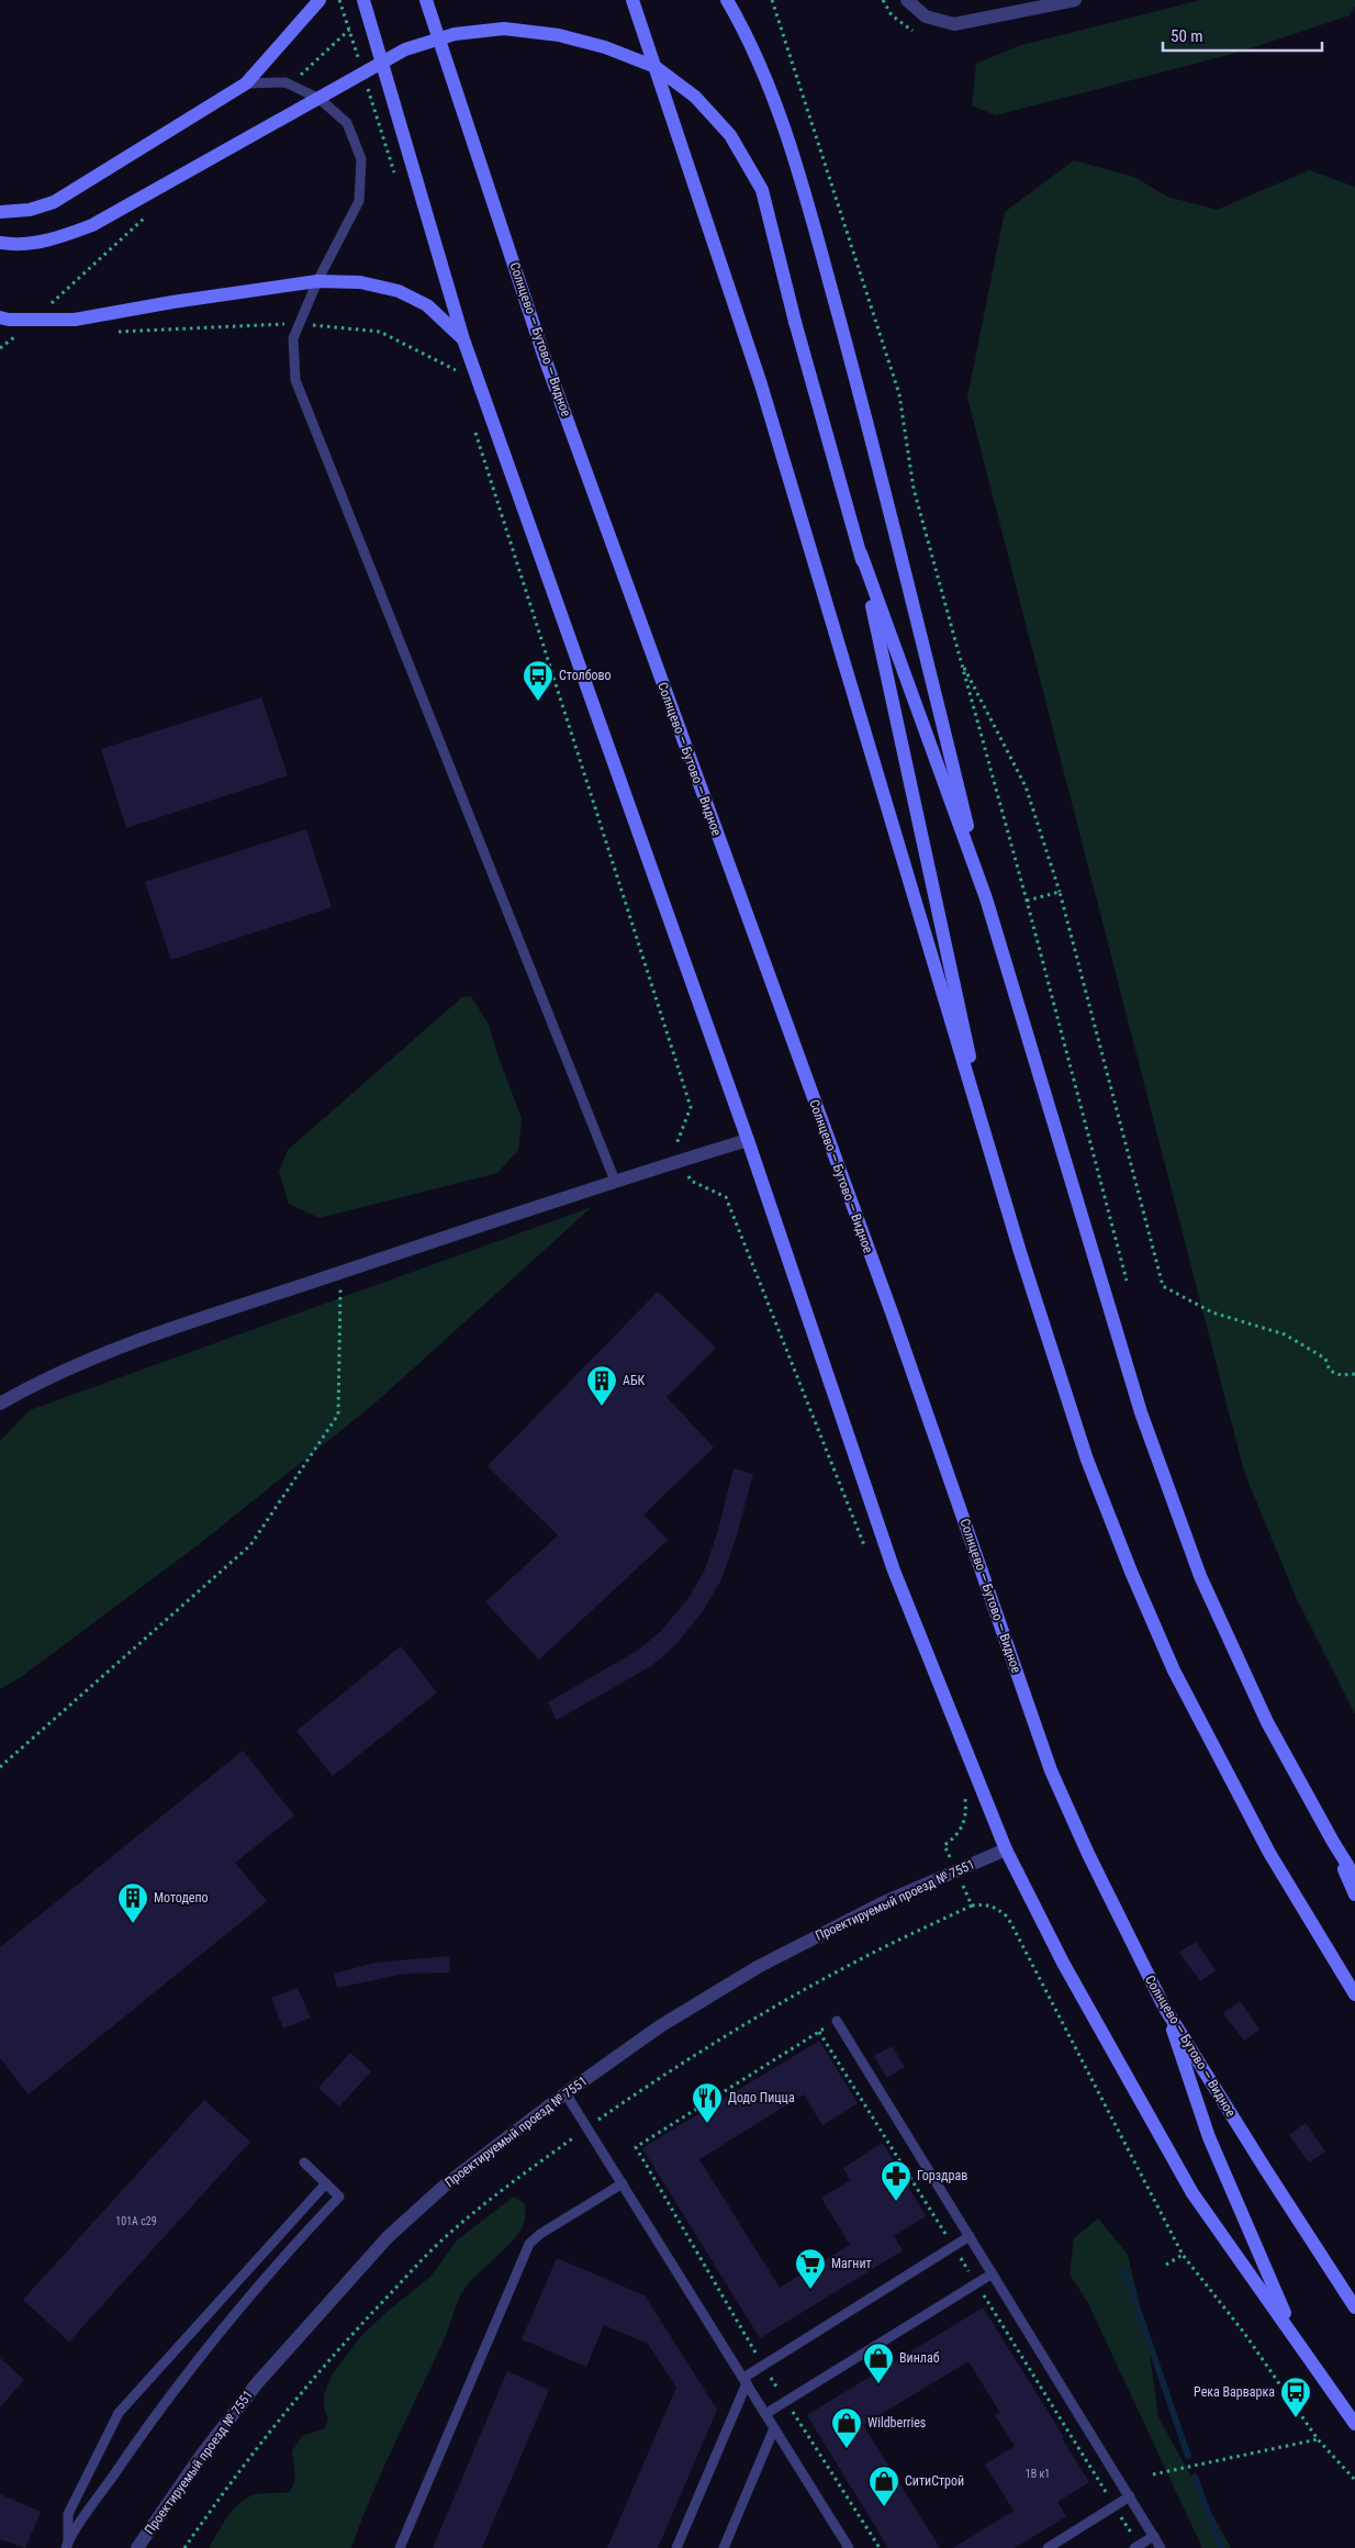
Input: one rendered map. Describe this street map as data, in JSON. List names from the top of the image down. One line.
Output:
{"streets":{"main road":["Солнцево — Бутово — Видное"],"street":["Проектируемый проезд № 7551"]},"places":{"bus stop":["Столбово","Река Варварка"],"building":["АБК","Мотодепо"],"restaurant":["Додо Пицца"],"pharmacy":["Горздрав"],"supermarket":["Магнит"],"shop":["Винлаб","Wildberries","СитиСтрой"]},"house_numbers":["101А с29","1В к1"],"scale_bar":"50 m"}
